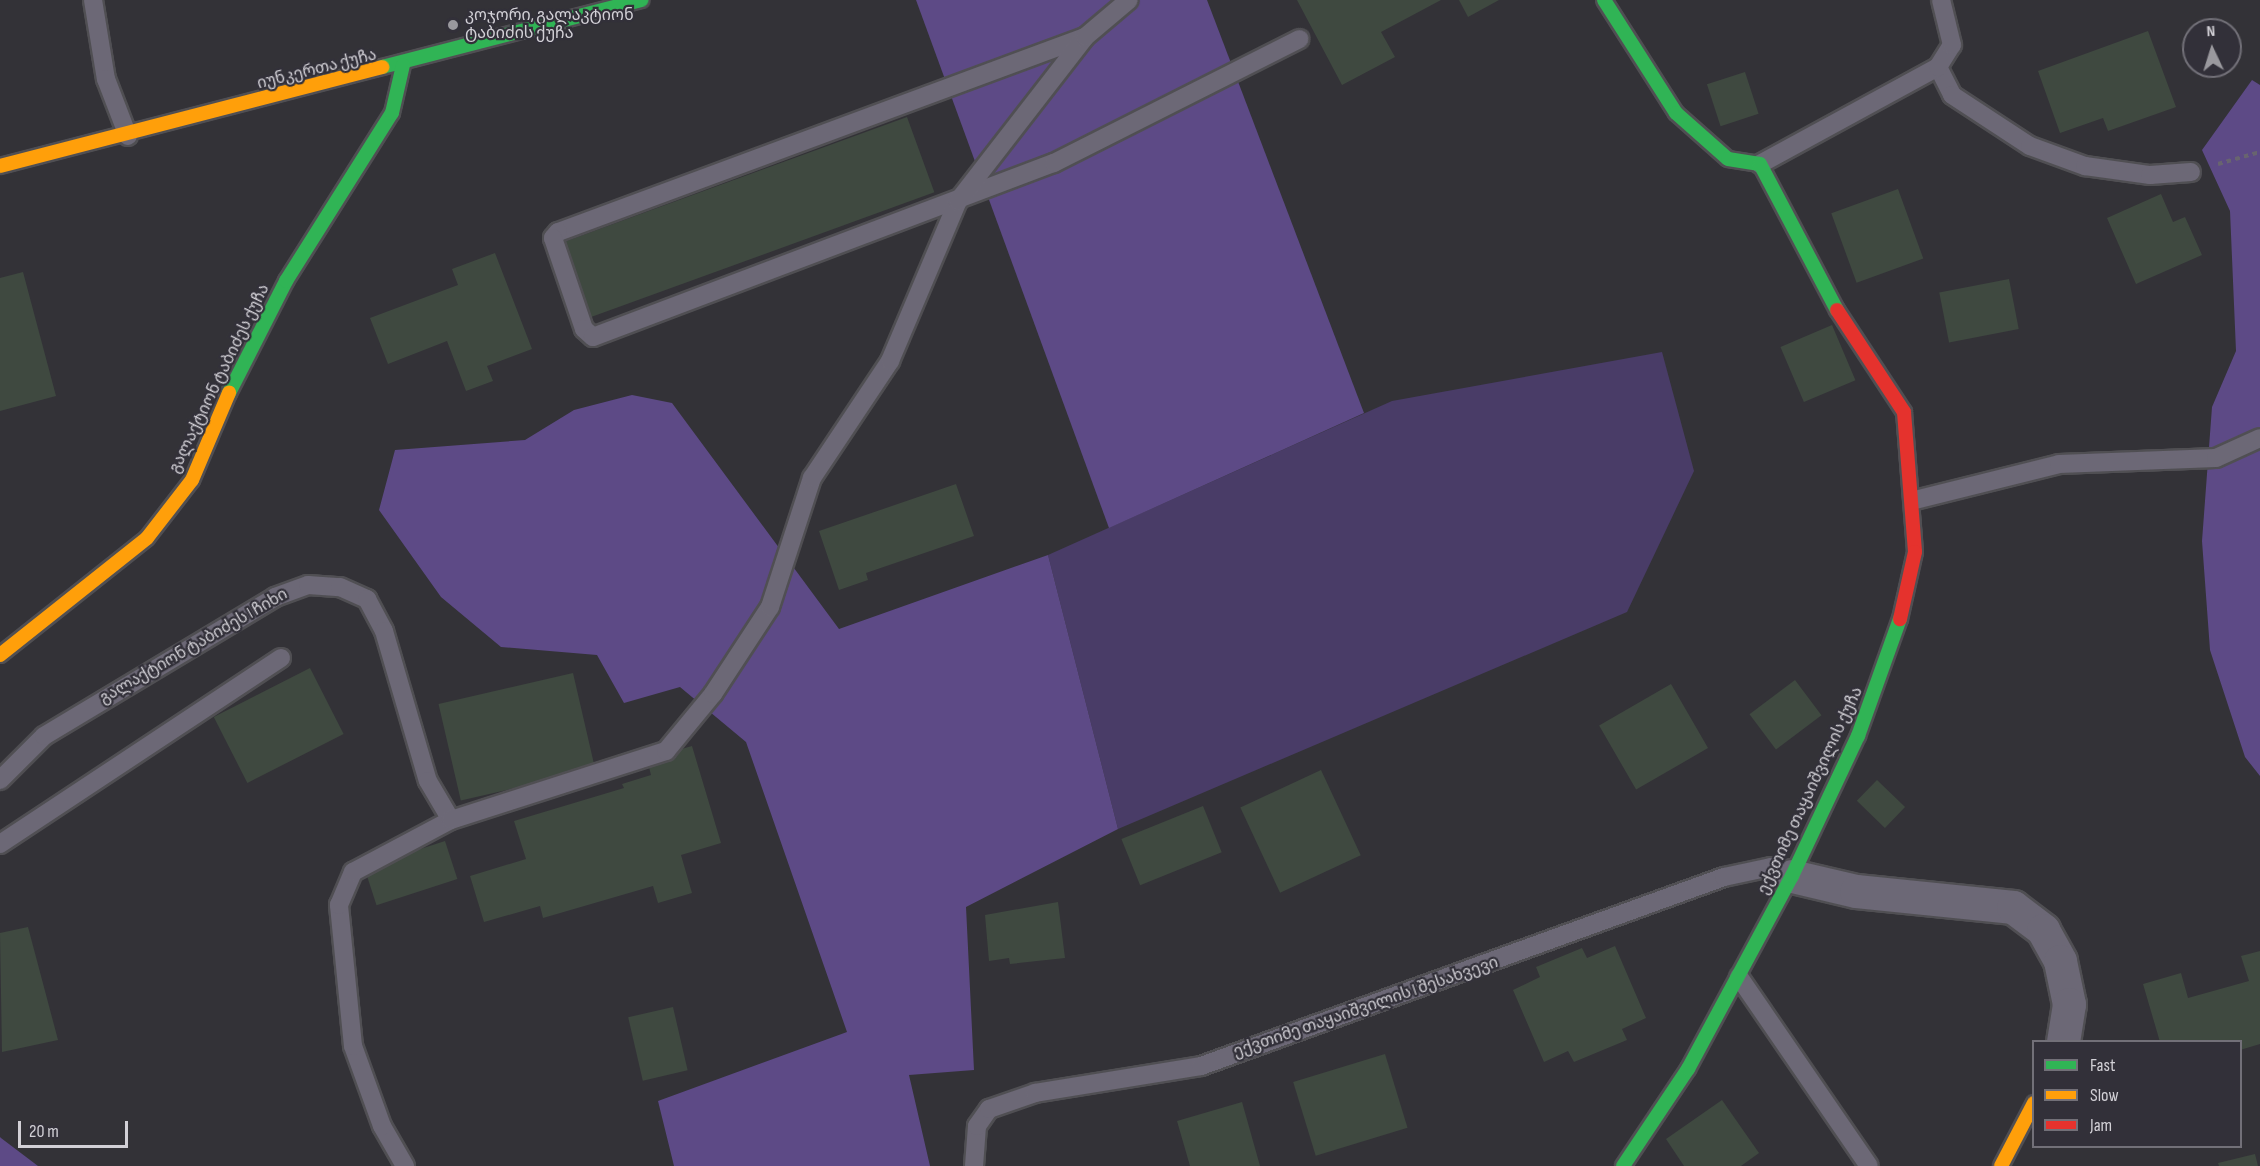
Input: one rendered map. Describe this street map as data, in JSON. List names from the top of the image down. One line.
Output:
{"streets":{"street":["იუნკერთა ქუჩა","გალაქტიონ ტაბიძეს ქუჩა","ექვთიმე თაყაიშვილის ქუჩა"],"lane":["გალაქტიონ ტაბიძეს I ჩიხი","ექვთიმე თაყაიშვილის I შესახვევი"]},"crossings":[["იუნკერთა ქუჩა","გალაქტიონ ტაბიძეს ქუჩა"],["ექვთიმე თაყაიშვილის ქუჩა","ექვთიმე თაყაიშვილის I შესახვევი"]],"places":["კოჯორი, გალაკტიონ ტაბიძის ქუჩა"],"legend":["Fast","Slow","Jam"],"scale_bar":"20 m","north":"top"}
